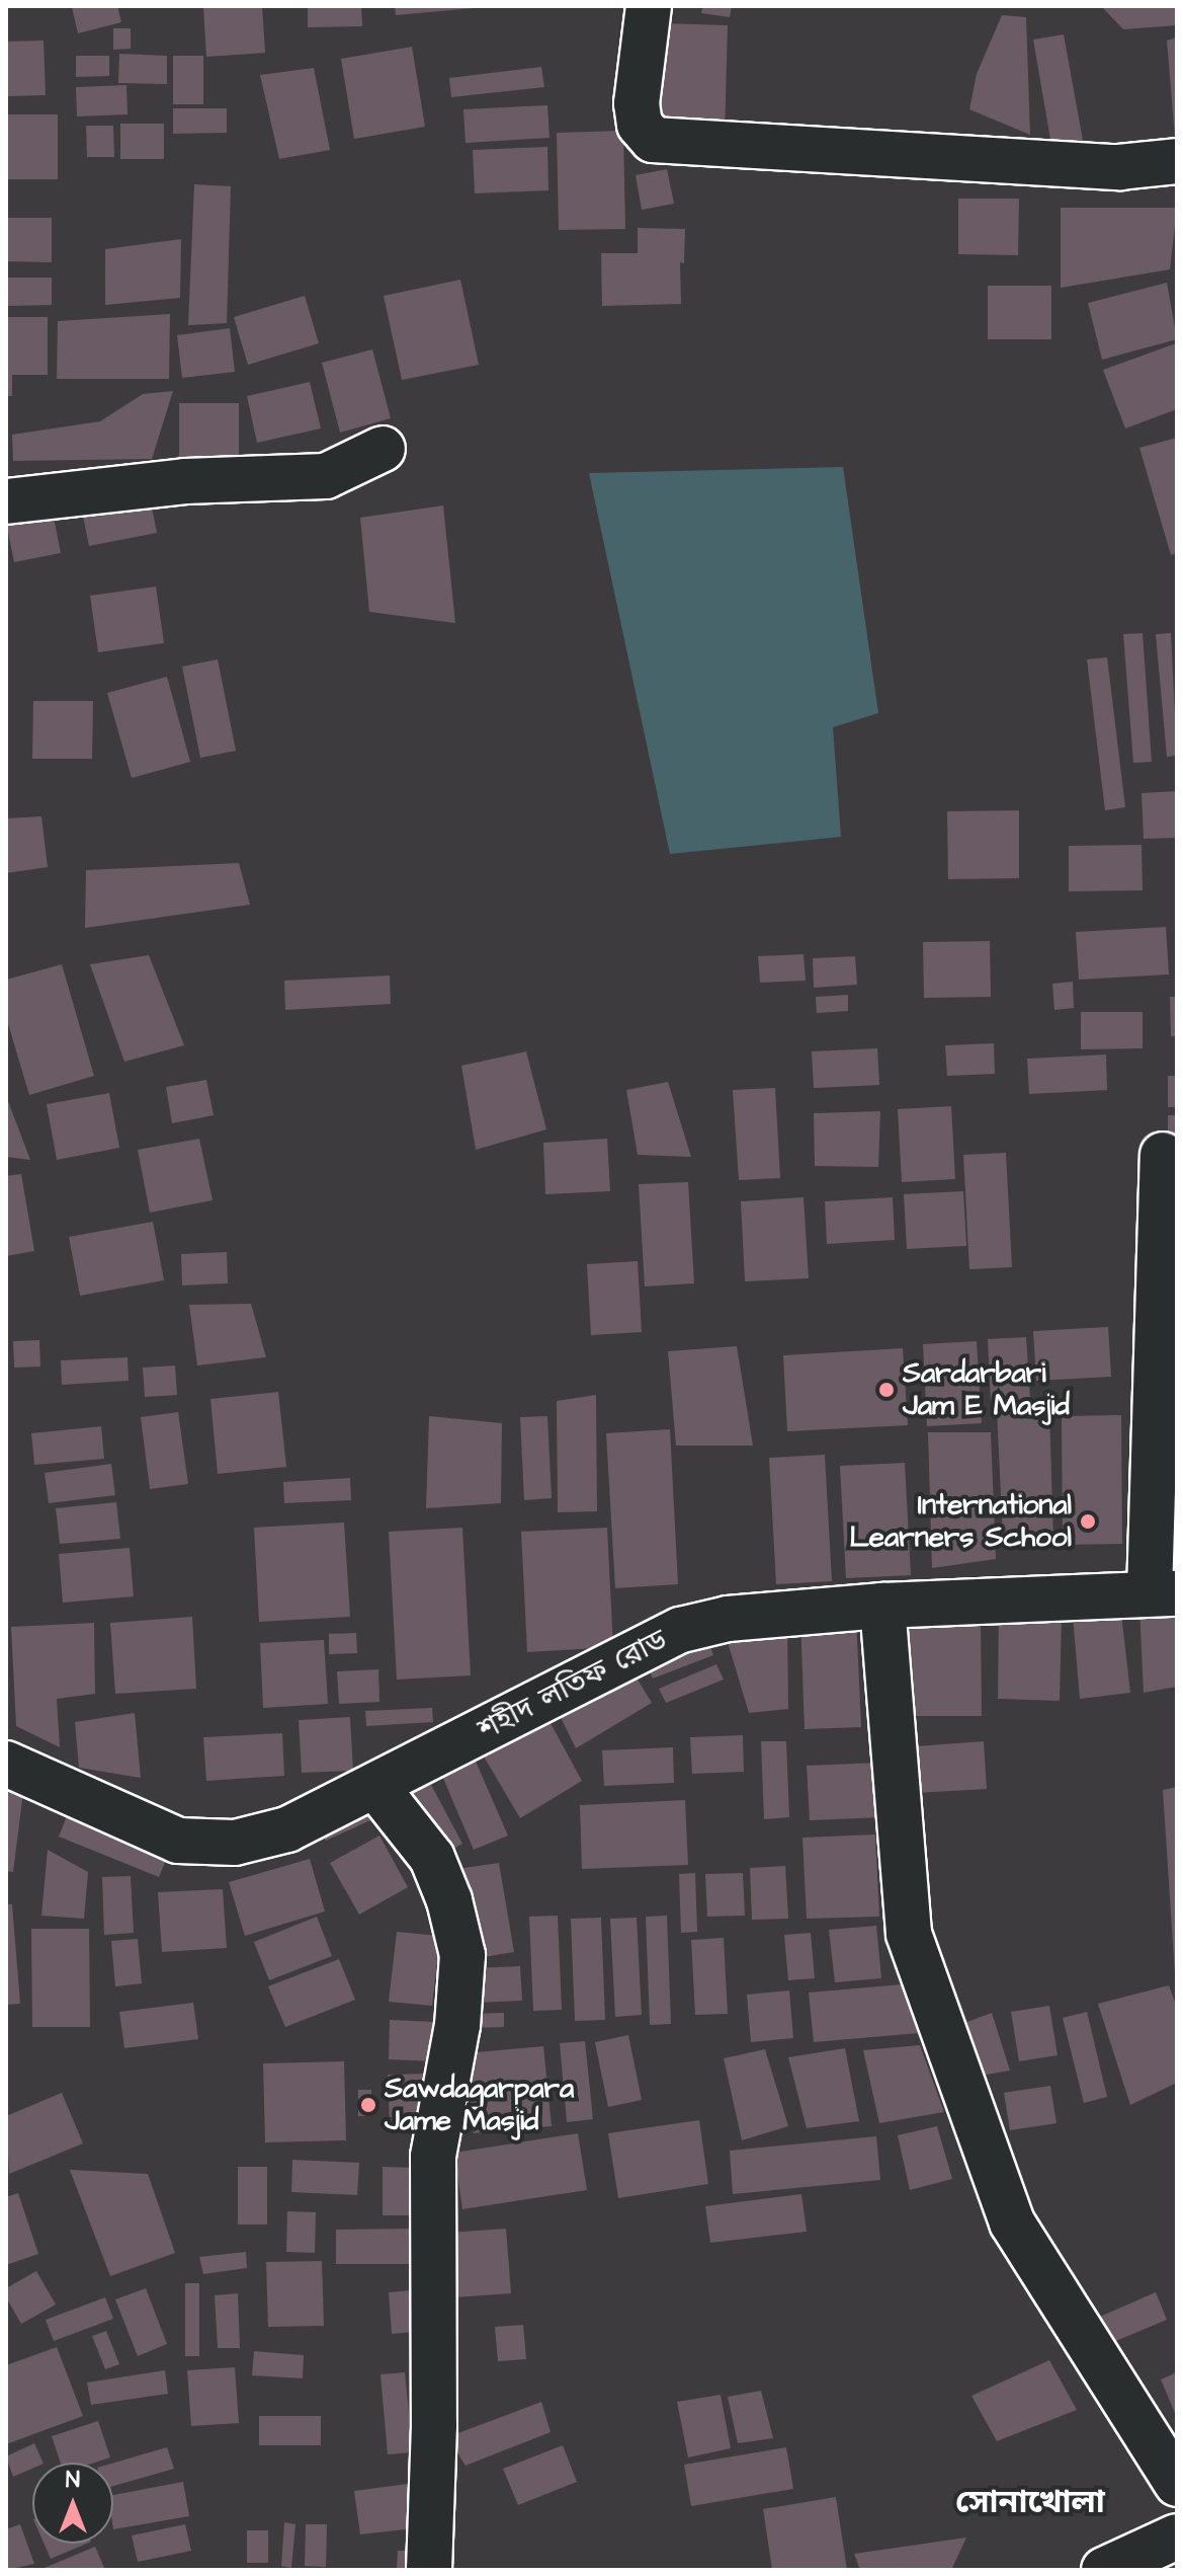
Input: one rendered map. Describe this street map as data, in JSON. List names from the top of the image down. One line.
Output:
{"streets":{"street":["শহীদ লতিফ রোড"]},"districts":["সোনাখোলা"],"places":["Sardarbari Jam E Masjid","International Learners School","Sawdagarpara Jame Masjid"],"north":"top"}
